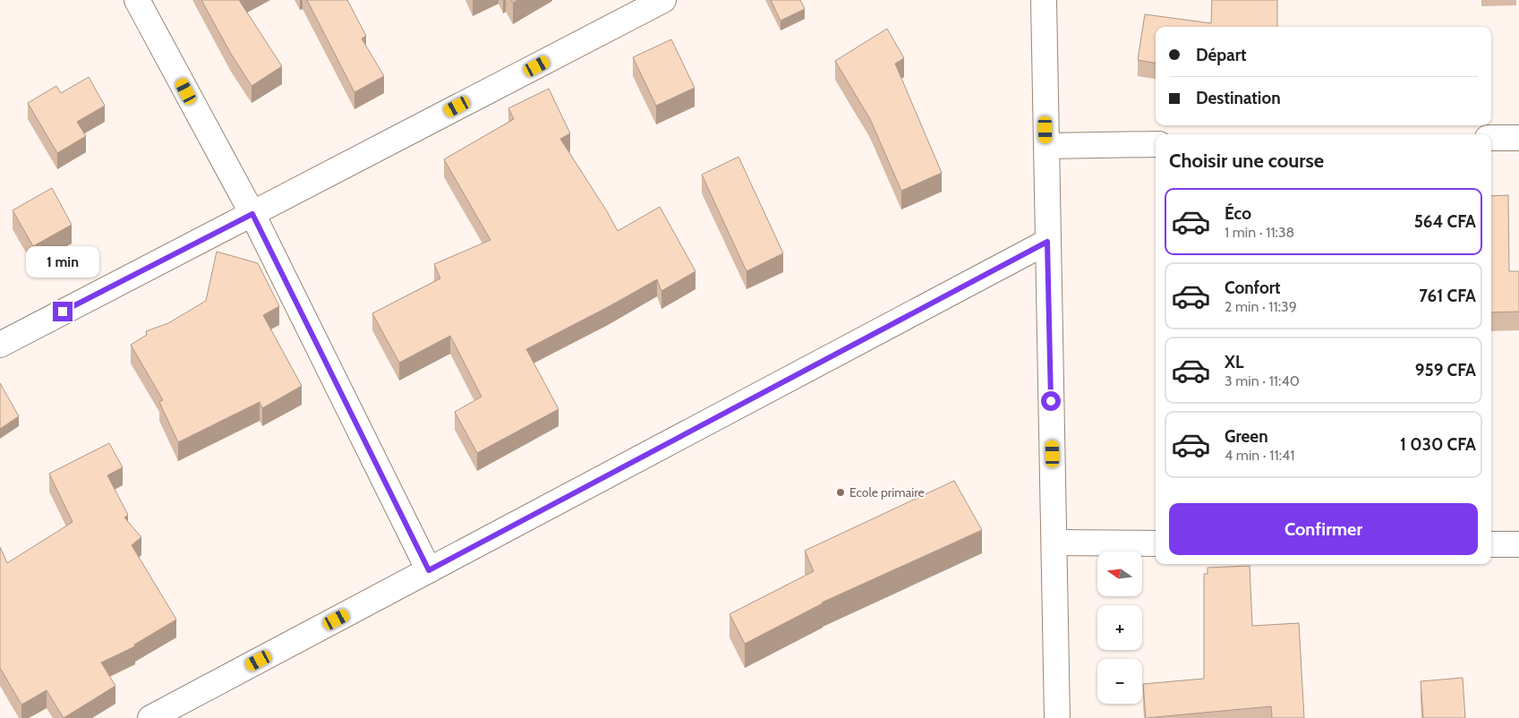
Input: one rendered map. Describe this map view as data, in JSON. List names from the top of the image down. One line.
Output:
{"places":["Ecole primaire"],"north":"left","page":{"banner":["Départ","Destination"],"heading":"Choisir une course","list":[{"name":"Éco","note":"1 min · 11:38","value":"564 CFA"},{"name":"Confort","note":"2 min · 11:39","value":"761 CFA"},{"name":"XL","note":"3 min · 11:40","value":"959 CFA"},{"name":"Green","note":"4 min · 11:41","value":"1 030 CFA"}],"bubble":"1 min","buttons":"Confirmer","map_buttons":["+","−"]}}
